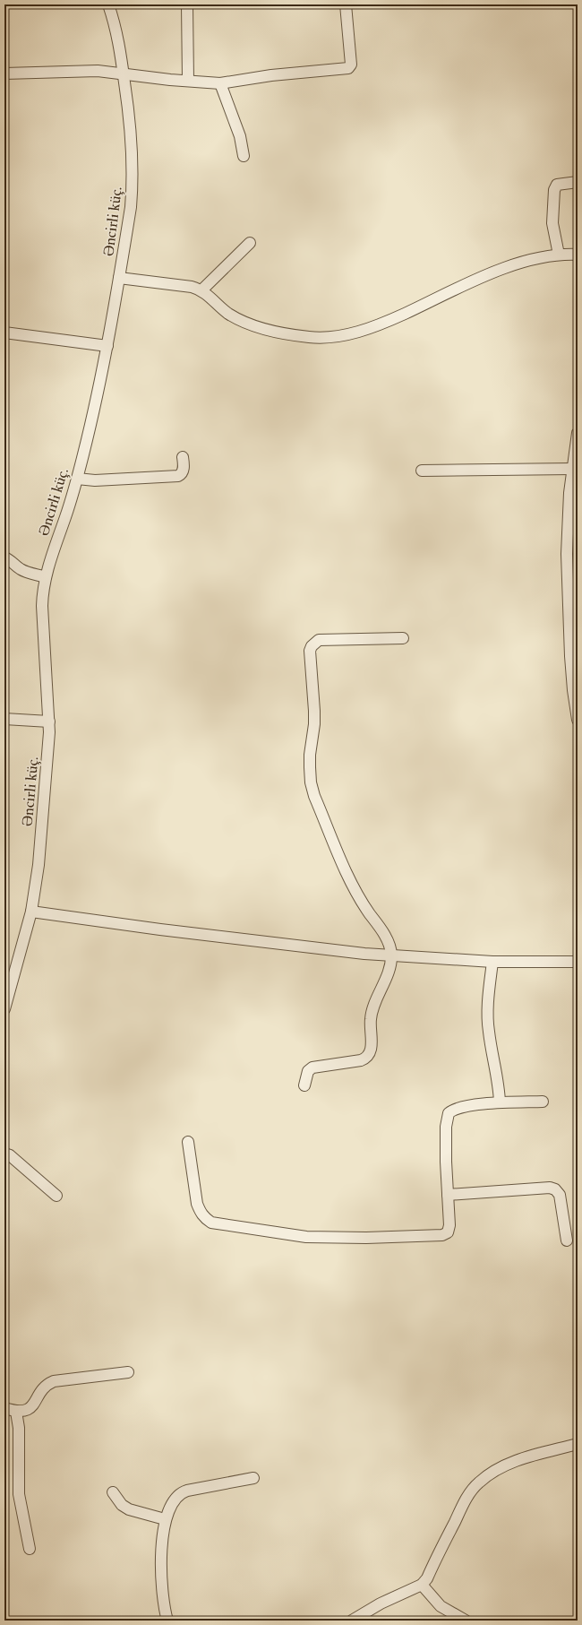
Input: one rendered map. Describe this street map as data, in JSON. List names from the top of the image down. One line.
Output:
{"streets":{"street":["Əncirli küç."]}}
